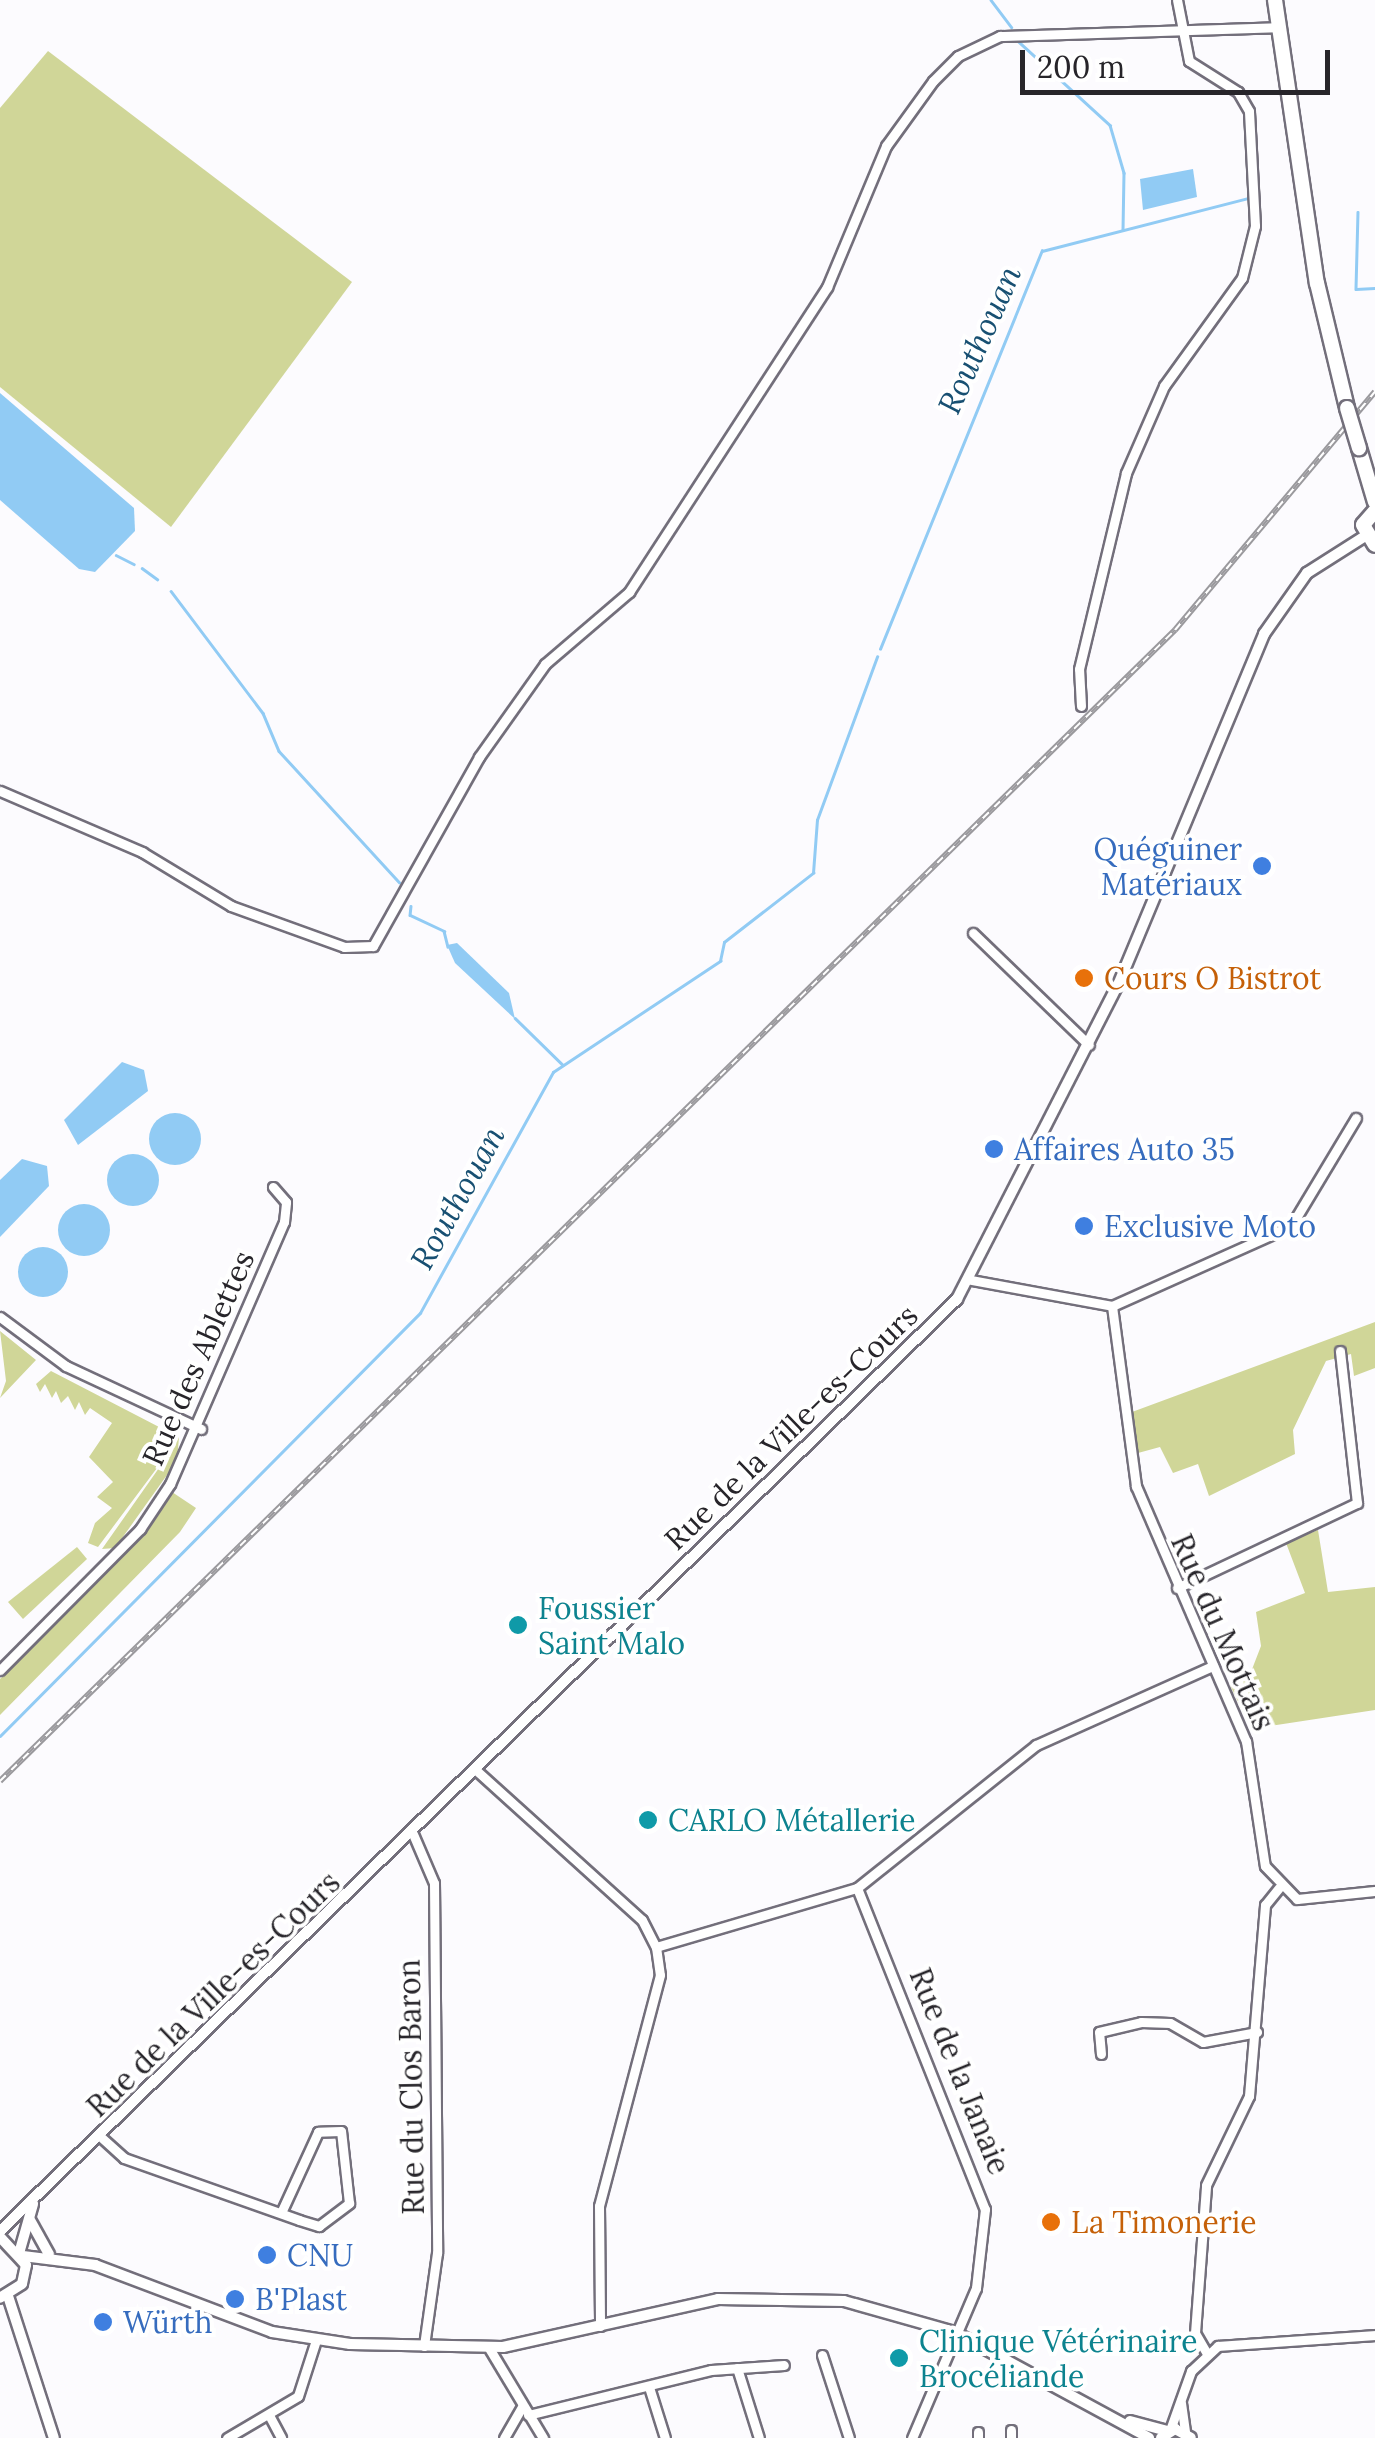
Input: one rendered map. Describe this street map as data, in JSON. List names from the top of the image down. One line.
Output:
{"streets":{"street":["Rue des Ablettes","Rue de la Ville-es-Cours","Rue du Mottais","Rue de la Janaie","Rue du Clos Baron"]},"crossings":[["Rue de la Ville-es-Cours","Rue du Clos Baron"]],"water":["Routhouan"],"places":["Quéguiner Matériaux","Cours O Bistrot","Affaires Auto 35","Exclusive Moto","Foussier Saint Malo","CARLO Métallerie","La Timonerie","CNU","B'Plast","Würth","Clinique Vétérinaire Brocéliande"],"scale_bar":"200 m"}
